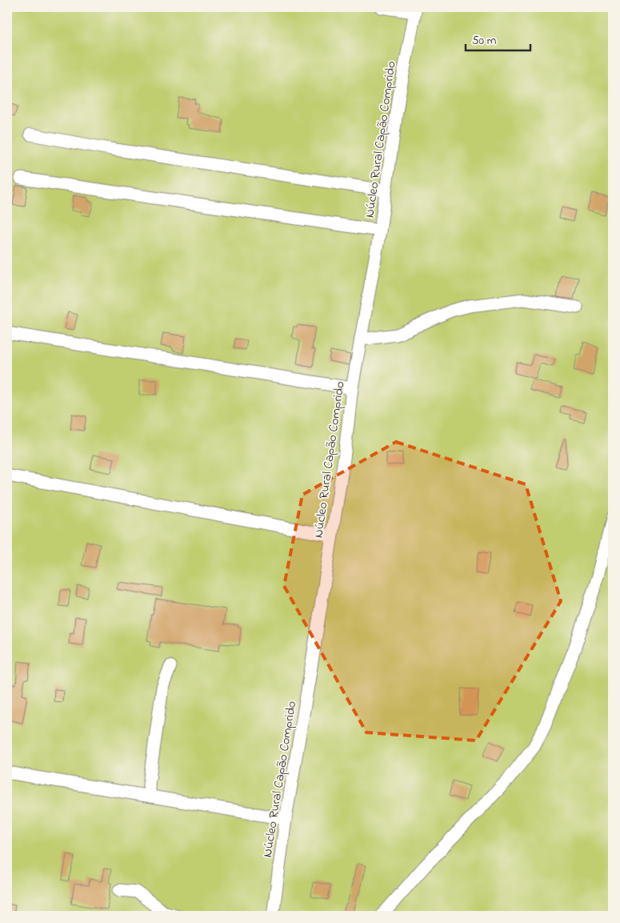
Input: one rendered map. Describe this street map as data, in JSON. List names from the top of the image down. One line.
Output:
{"streets":{"street":["Núcleo Rural Capão Comprido"]},"scale_bar":"50 m"}
